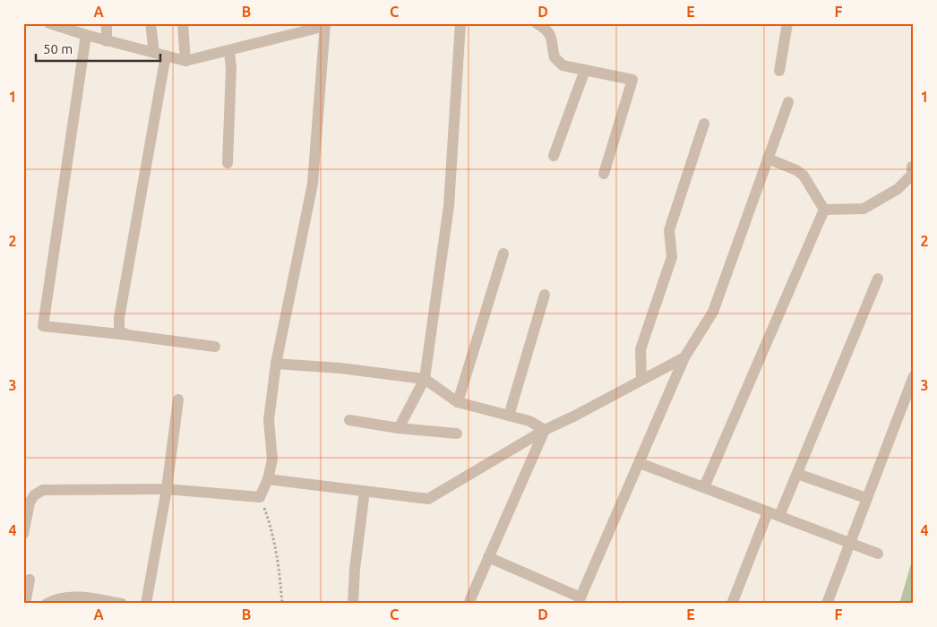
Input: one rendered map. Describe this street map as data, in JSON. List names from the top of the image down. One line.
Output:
{"scale_bar":"50 m","grid":{"columns":["A","B","C","D","E","F"],"rows":["1","2","3","4"]}}
